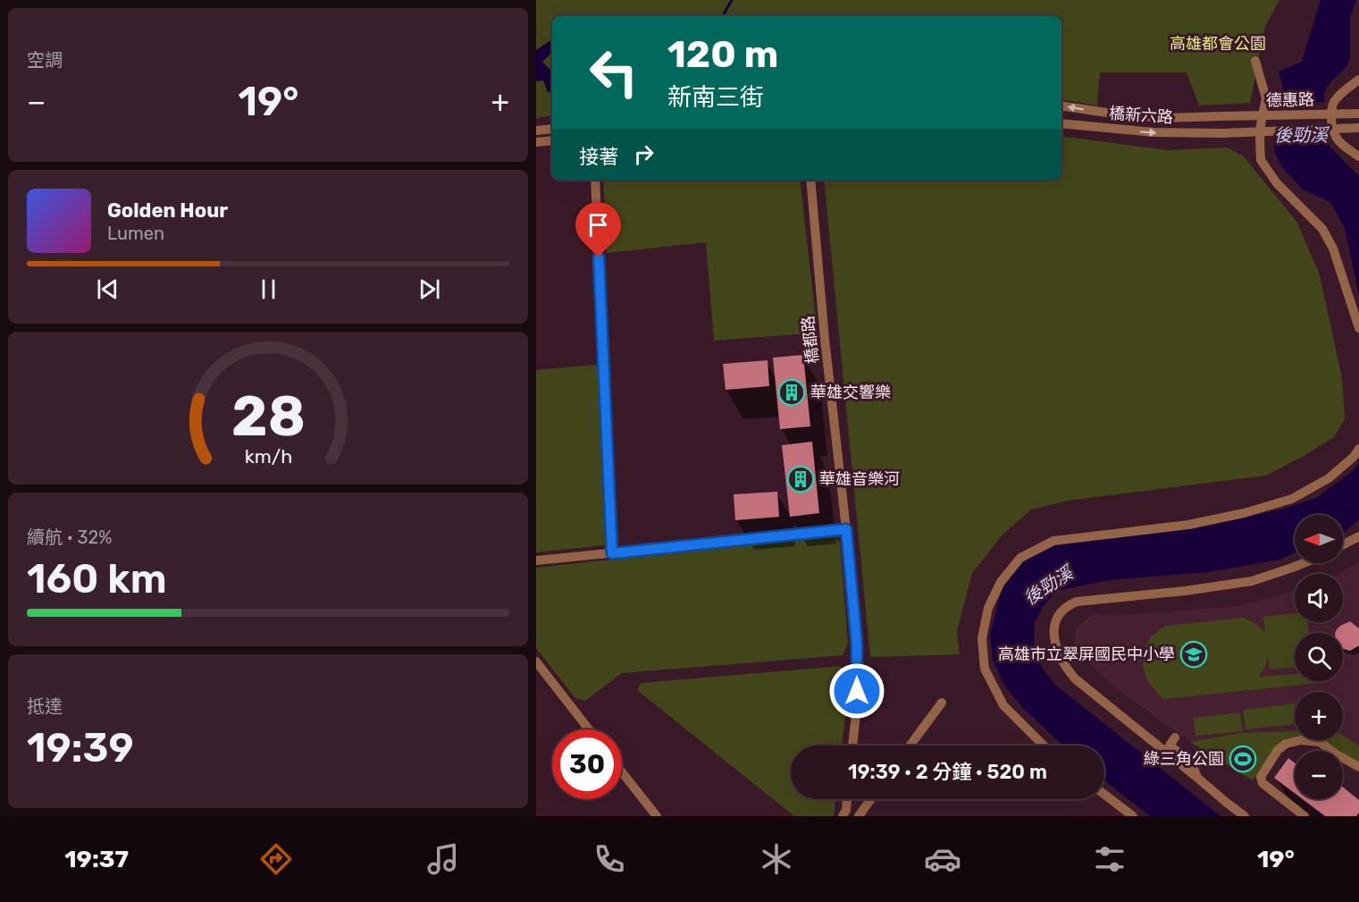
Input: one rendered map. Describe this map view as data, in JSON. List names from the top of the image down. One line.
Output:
{"streets":{"street":["德惠路","橋新六路","橋都路"]},"crossings":[["德惠路","橋新六路"]],"water":["後勁溪"],"parks":["高雄都會公園"],"places":{"building":["華雄交響樂","華雄音樂河"],"school or university":["高雄市立翠屏國民中小學"],"sports":["綠三角公園"]},"north":"left","page":{"tile":["空調",["續航 · 32%","160 km"],["抵達","19:39"]],"turn":["120 m","新南三街"],"heat":["−","19°","+"],"then":"接著","song":["Golden Hour","Lumen"],"map_buttons":["+","−"],"limit":"30","trip":"19:39 · 2 分鐘 · 520 m","tabs":["19:37","19°"],"gauge":["28","km/h"]}}
